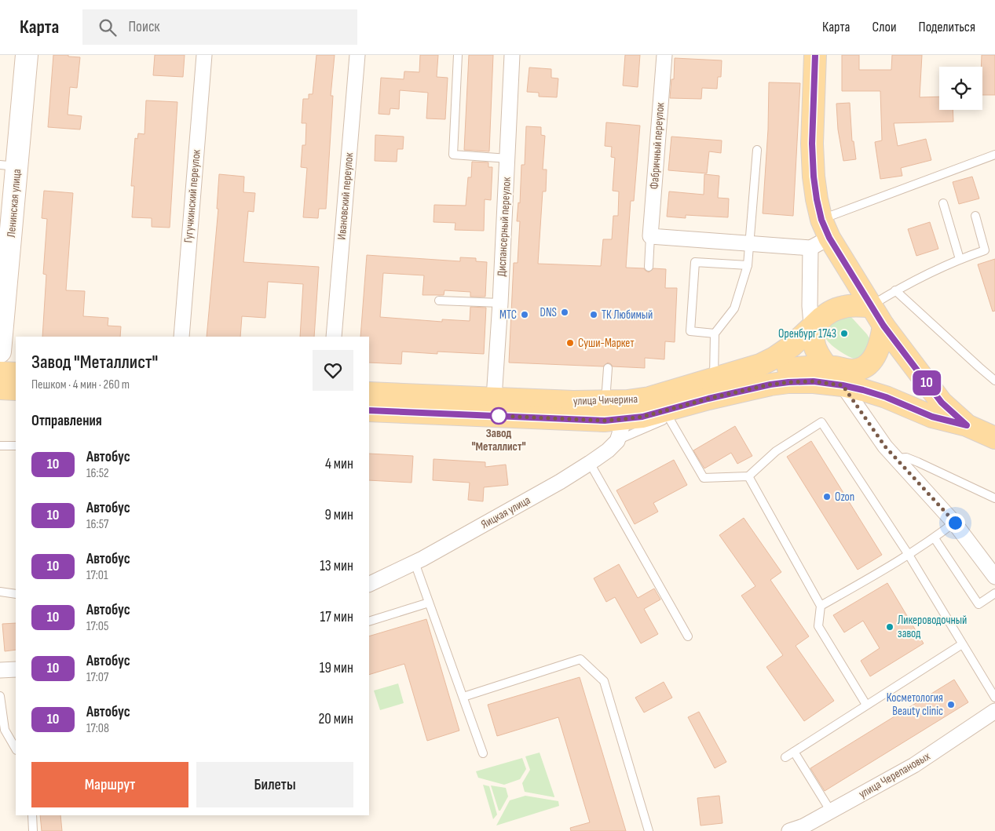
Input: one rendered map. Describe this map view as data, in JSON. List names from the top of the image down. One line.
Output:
{"streets":{"main road":["улица Чичерина"],"street":["Фабричный переулок","Гугучкинский переулок","Ивановский переулок","Ленинская улица","Диспансерный переулок","Яицкая улица","улица Черепановых"]},"crossings":[["Диспансерный переулок","улица Чичерина"]],"places":["DNS","МТС","ТК Любимый","Оренбург 1743","Суши-Маркет","Завод \"Металлист\"","Ozon","Ликероводочный завод","Косметология Beauty clinic"],"lines":["bus line 10"],"page":{"header":"Карта","search":"Поиск","nav":["Карта","Слои","Поделиться"],"on_map":"10","heading":[["Завод \"Металлист\"","Пешком · 4 мин · 260 m"],"Отправления"],"list":[{"mark":"10","name":"Автобус","note":"16:52","value":"4 мин"},{"mark":"10","name":"Автобус","note":"16:57","value":"9 мин"},{"mark":"10","name":"Автобус","note":"17:01","value":"13 мин"},{"mark":"10","name":"Автобус","note":"17:05","value":"17 мин"},{"mark":"10","name":"Автобус","note":"17:07","value":"19 мин"},{"mark":"10","name":"Автобус","note":"17:08","value":"20 мин"}],"buttons":["Маршрут","Билеты"]}}
